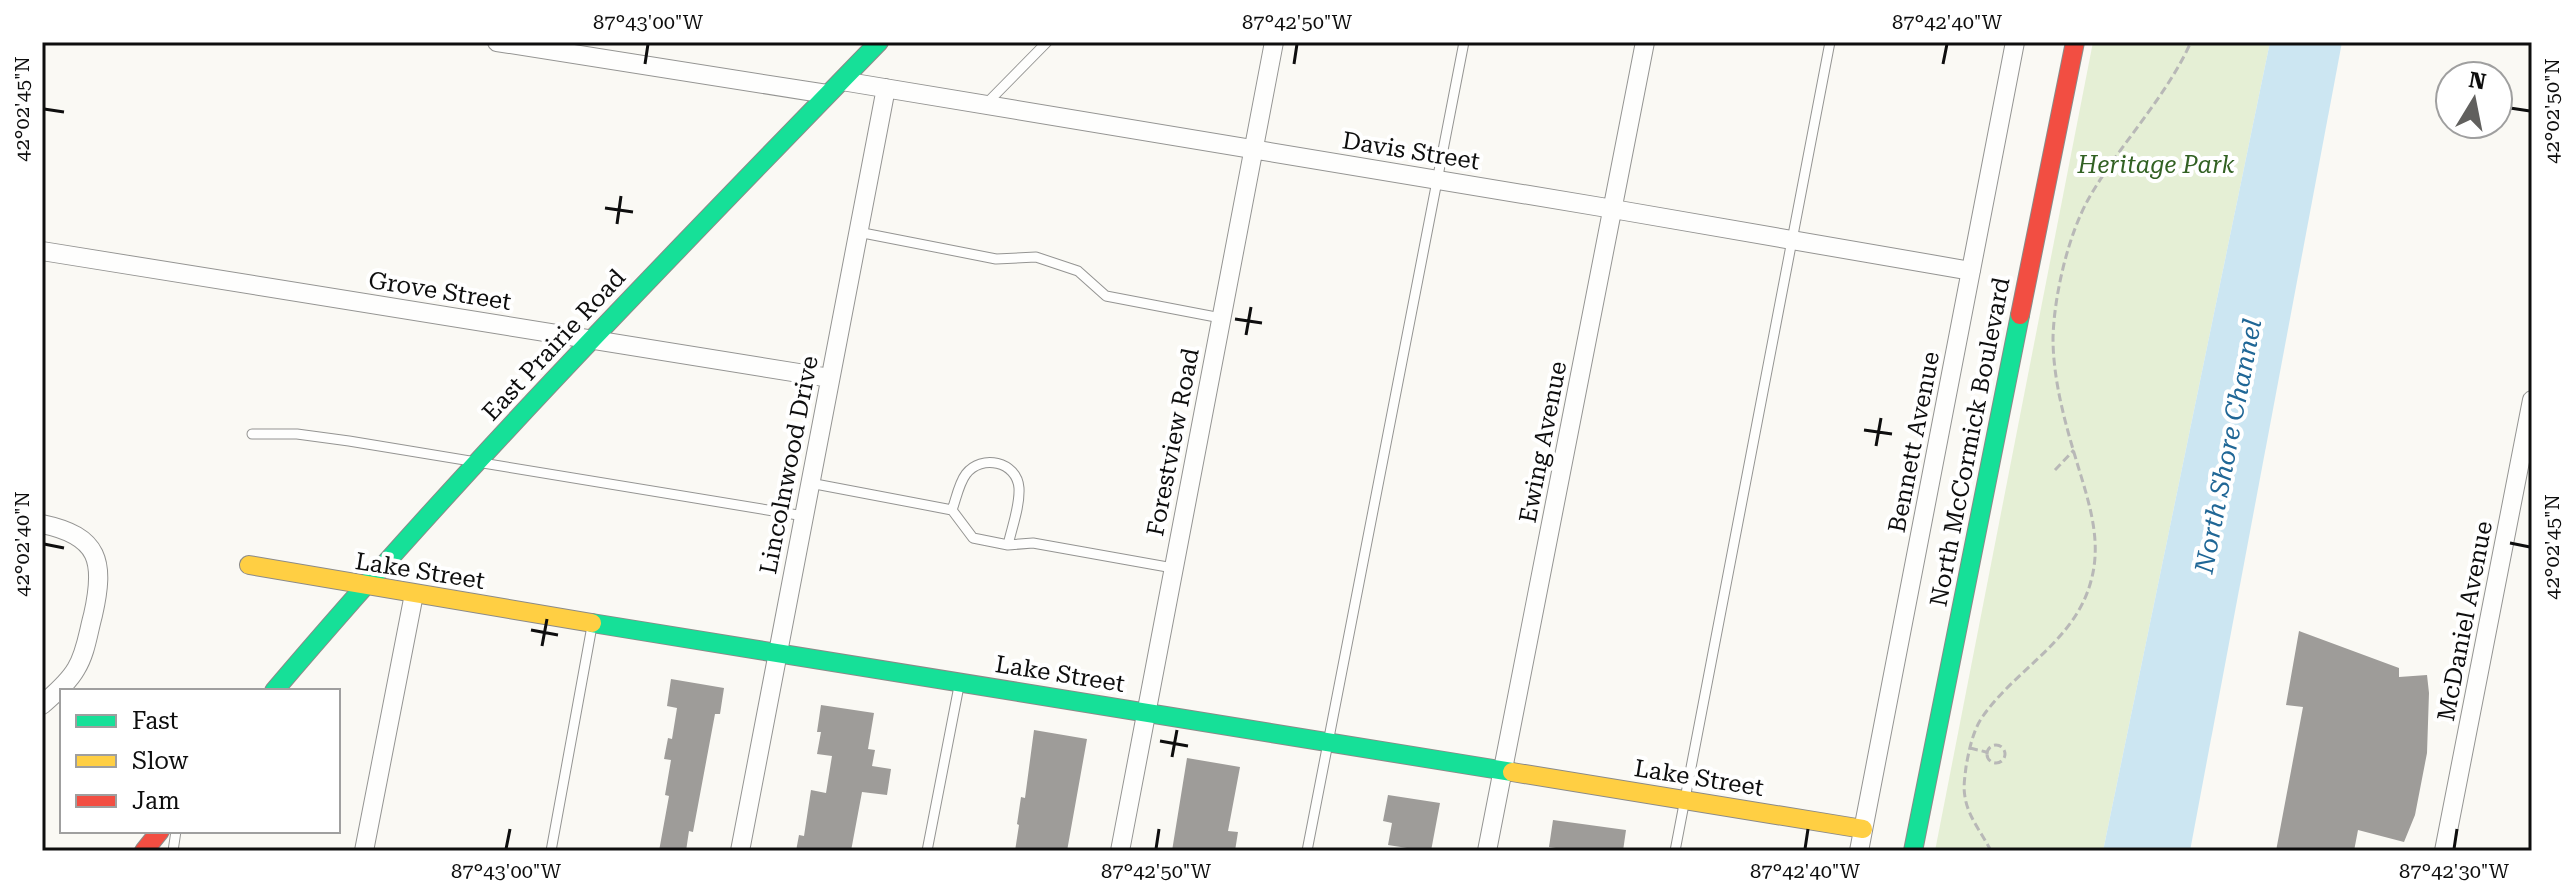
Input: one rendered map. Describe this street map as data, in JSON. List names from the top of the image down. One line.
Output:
{"streets":{"street":["Davis Street","Grove Street","East Prairie Road","Forestview Road","Ewing Avenue","Bennett Avenue","North McCormick Boulevard","Lincolnwood Drive","Lake Street","McDaniel Avenue"]},"crossings":[["Davis Street","East Prairie Road"],["Davis Street","Forestview Road"],["Davis Street","Ewing Avenue"],["Davis Street","Bennett Avenue"],["Davis Street","Lincolnwood Drive"],["Grove Street","East Prairie Road"],["Grove Street","Lincolnwood Drive"],["East Prairie Road","Lake Street"],["Forestview Road","Lake Street"],["Ewing Avenue","Lake Street"],["Bennett Avenue","Lake Street"],["Lincolnwood Drive","Lake Street"]],"water":["North Shore Channel"],"parks":["Heritage Park"],"legend":["Fast","Slow","Jam"],"north":"top","coordinates":["87°43'00\"W","87°42'50\"W","87°42'40\"W","42°02'45\"N","42°02'50\"N","42°02'40\"N","87°42'30\"W"]}
